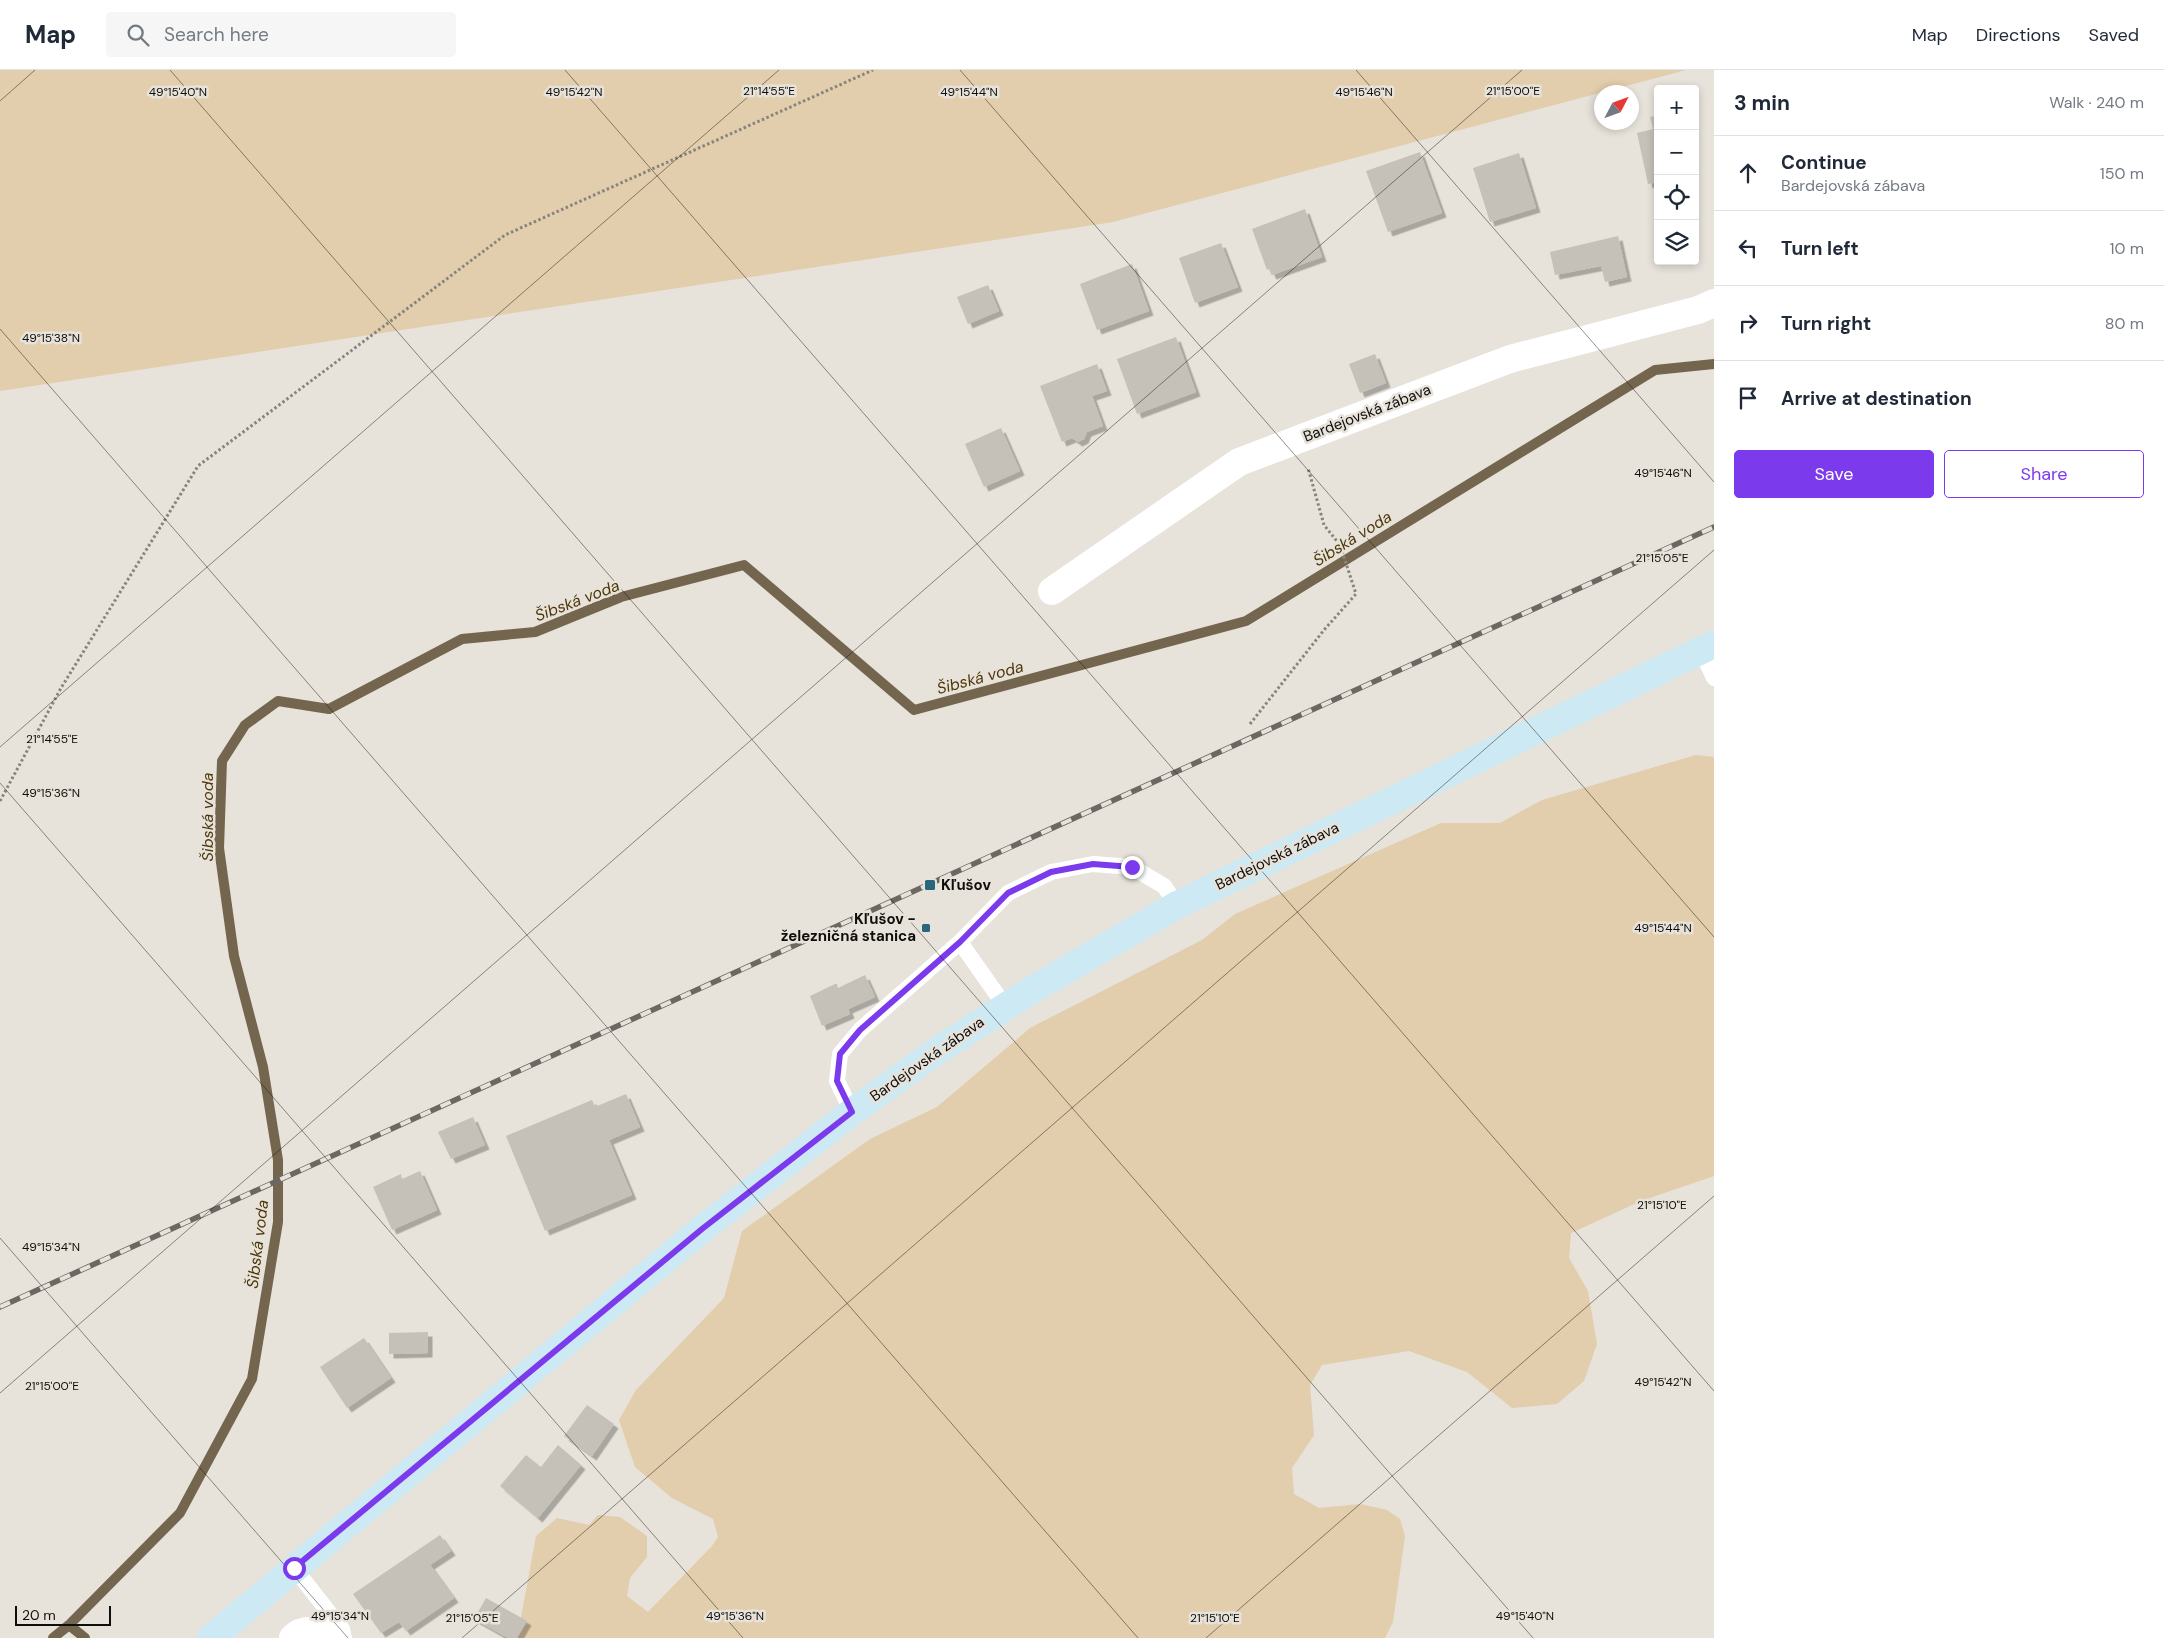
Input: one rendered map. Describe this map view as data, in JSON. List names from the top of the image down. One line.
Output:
{"streets":{"main road":["Bardejovská zábava"]},"water":["Šibská voda"],"places":{"transit":["Kľušov","Kľušov - železničná stanica"]},"scale_bar":"20 m","north":"top right","page":{"header":"Map","search":"Search here","nav":["Map","Directions","Saved"],"heading":["3 min","Walk · 240 m"],"map_buttons":["+","−"],"list":[["Continue","Bardejovská zábava","150 m"],["Turn left","10 m"],["Turn right","80 m"],"Arrive at destination"],"buttons":["Save","Share"],"scale":"20 m"},"coordinates":["21°14'55\"E","21°15'00\"E","49°15'40\"N","49°15'42\"N","49°15'44\"N","49°15'46\"N","49°15'38\"N","21°15'05\"E","49°15'36\"N","21°15'10\"E","49°15'34\"N"]}
